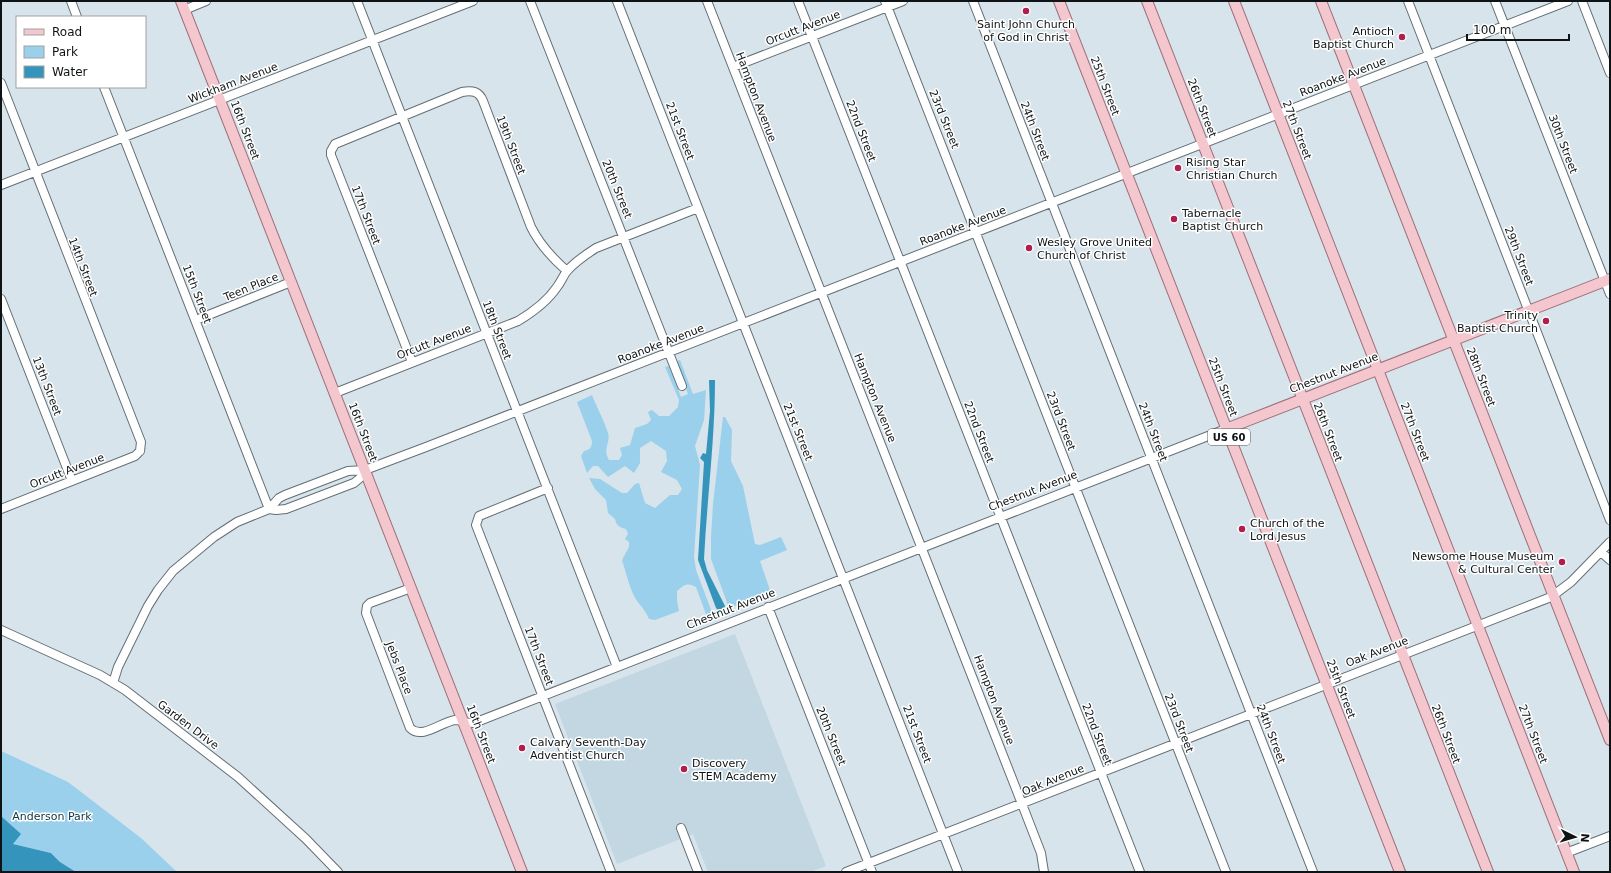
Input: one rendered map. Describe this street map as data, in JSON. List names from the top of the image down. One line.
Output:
{"streets":{"main road":["25th Street","26th Street","16th Street","27th Street","Chestnut Avenue","28th Street","US 60"],"street":["Orcutt Avenue","Roanoke Avenue","Wickham Avenue","Hampton Avenue","23rd Street","21st Street","22nd Street","24th Street","30th Street","19th Street","20th Street","17th Street","29th Street","14th Street","Teen Place","15th Street","18th Street","13th Street","Oak Avenue","Jebs Place","Garden Drive"]},"crossings":[["Orcutt Avenue","Hampton Avenue"],["Orcutt Avenue","23rd Street"],["Orcutt Avenue","16th Street"],["Orcutt Avenue","21st Street"],["Orcutt Avenue","22nd Street"],["Orcutt Avenue","19th Street"],["Orcutt Avenue","20th Street"],["Orcutt Avenue","17th Street"],["Orcutt Avenue","14th Street"],["Orcutt Avenue","18th Street"],["Orcutt Avenue","13th Street"],["Roanoke Avenue","25th Street"],["Roanoke Avenue","Hampton Avenue"],["Roanoke Avenue","26th Street"],["Roanoke Avenue","23rd Street"],["Roanoke Avenue","16th Street"],["Roanoke Avenue","27th Street"],["Roanoke Avenue","21st Street"],["Roanoke Avenue","22nd Street"],["Roanoke Avenue","24th Street"],["Roanoke Avenue","30th Street"],["Roanoke Avenue","20th Street"],["Roanoke Avenue","29th Street"],["Roanoke Avenue","15th Street"],["Roanoke Avenue","18th Street"],["Roanoke Avenue","28th Street"],["Roanoke Avenue","Garden Drive"],["Wickham Avenue","16th Street"],["Wickham Avenue","14th Street"],["Wickham Avenue","15th Street"],["Wickham Avenue","18th Street"],["25th Street","Chestnut Avenue"],["25th Street","Oak Avenue"],["Hampton Avenue","Chestnut Avenue"],["Hampton Avenue","Oak Avenue"],["26th Street","Chestnut Avenue"],["26th Street","Oak Avenue"],["23rd Street","Chestnut Avenue"],["23rd Street","Oak Avenue"],["16th Street","Teen Place"],["16th Street","Chestnut Avenue"],["16th Street","Jebs Place"],["27th Street","Chestnut Avenue"],["27th Street","Oak Avenue"],["21st Street","Chestnut Avenue"],["21st Street","Oak Avenue"],["22nd Street","Chestnut Avenue"],["22nd Street","Oak Avenue"],["24th Street","Chestnut Avenue"],["24th Street","Oak Avenue"],["30th Street","Chestnut Avenue"],["19th Street","17th Street"],["19th Street","18th Street"],["20th Street","Chestnut Avenue"],["20th Street","Oak Avenue"],["17th Street","18th Street"],["17th Street","Chestnut Avenue"],["29th Street","Chestnut Avenue"],["Teen Place","15th Street"],["18th Street","Chestnut Avenue"],["Chestnut Avenue","28th Street"],["Chestnut Avenue","Jebs Place"],["28th Street","Oak Avenue"]],"parks":["Anderson Park"],"places":["Saint John Church of God in Christ","Antioch Baptist Church","Rising Star Christian Church","Tabernacle Baptist Church","Wesley Grove United Church of Christ","Trinity Baptist Church","Church of the Lord Jesus","Newsome House Museum & Cultural Center","Calvary Seventh-Day Adventist Church","Discovery STEM Academy"],"legend":["Road","Park","Water"],"scale_bar":"100 m","north":"right"}
